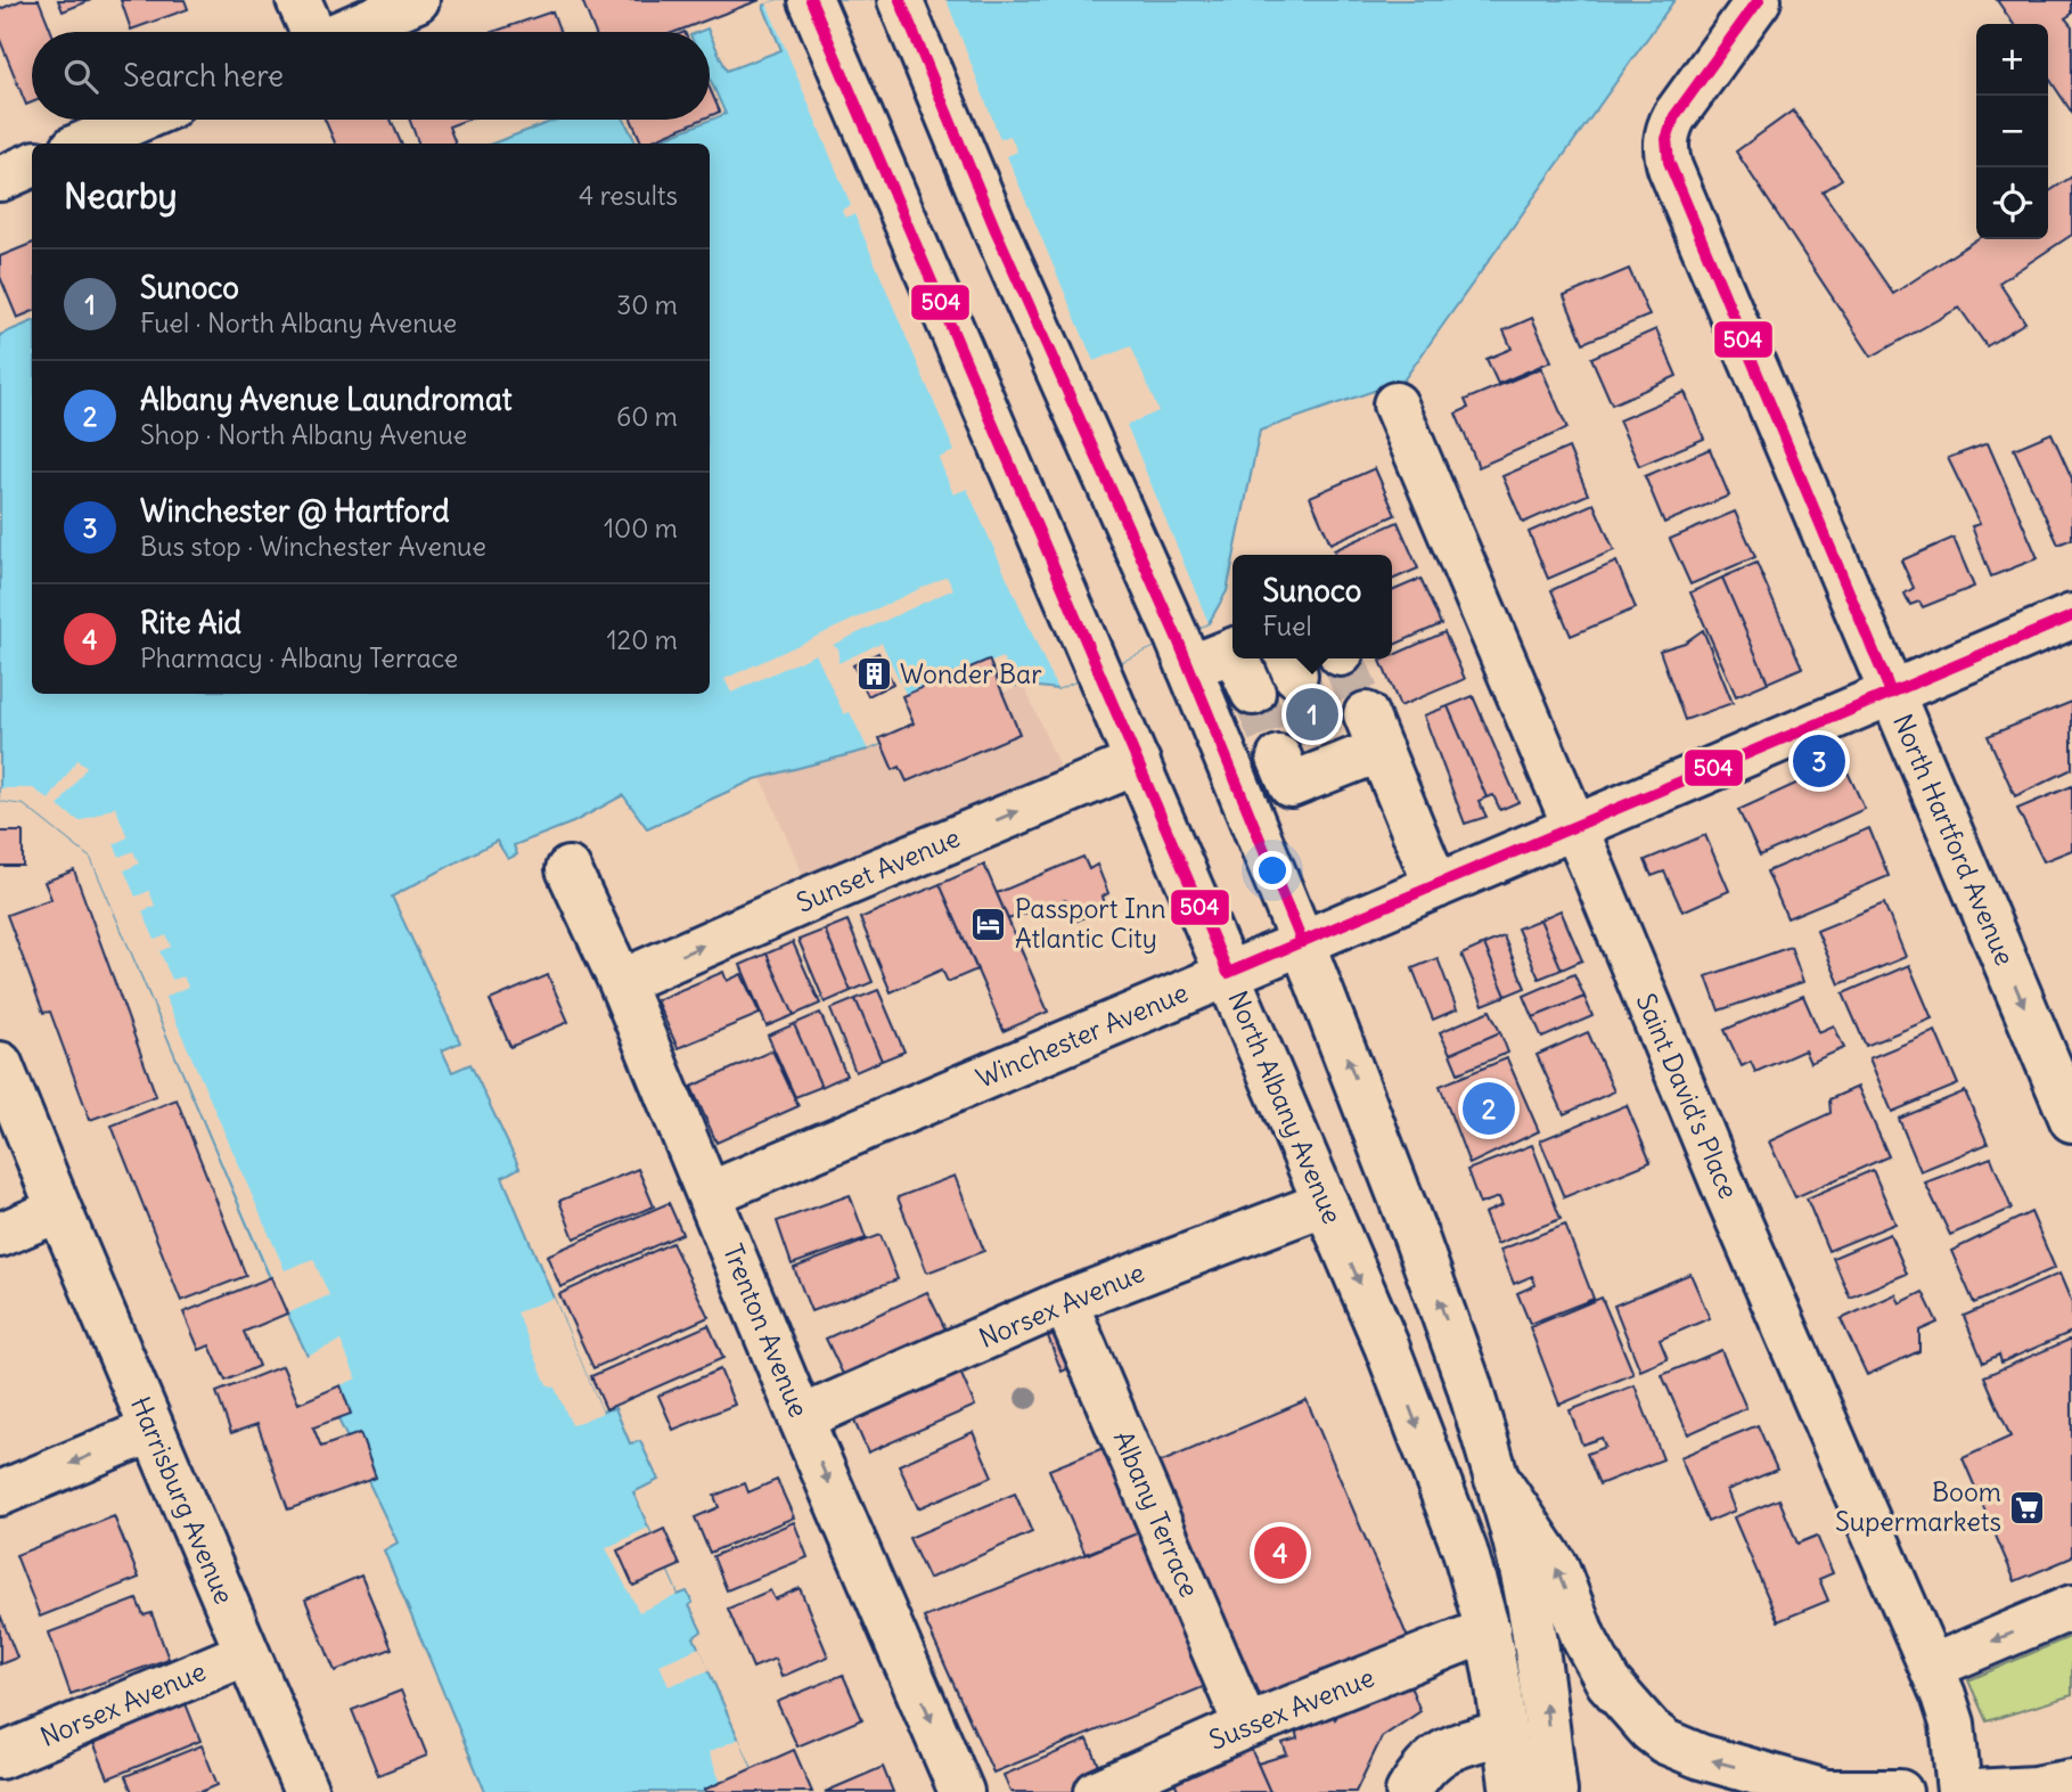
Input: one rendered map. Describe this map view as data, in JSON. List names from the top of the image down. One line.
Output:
{"streets":{"main road":["North Hartford Avenue","Sunset Avenue","Winchester Avenue","Saint David's Place","North Albany Avenue","Norsex Avenue","Trenton Avenue","Harrisburg Avenue","Albany Terrace","Sussex Avenue"]},"crossings":[["North Hartford Avenue","Winchester Avenue"],["Sunset Avenue","North Albany Avenue"],["Sunset Avenue","Trenton Avenue"],["Winchester Avenue","Saint David's Place"],["Winchester Avenue","North Albany Avenue"],["Winchester Avenue","Trenton Avenue"],["North Albany Avenue","Norsex Avenue"],["North Albany Avenue","Sussex Avenue"],["Norsex Avenue","Trenton Avenue"],["Norsex Avenue","Harrisburg Avenue"],["Norsex Avenue","Albany Terrace"],["Albany Terrace","Sussex Avenue"]],"one_way":["North Hartford Avenue","Sunset Avenue","Trenton Avenue"],"places":{"building":["Wonder Bar"],"hotel":["Passport Inn Atlantic City"],"supermarket":["Boom Supermarkets"]},"lines":["transit line 504"],"page":{"map_buttons":["+","−"],"search":"Search here","heading":["Nearby","4 results"],"list":[{"mark":"1","name":"Sunoco","note":"Fuel · North Albany Avenue","value":"30 m"},{"mark":"2","name":"Albany Avenue Laundromat","note":"Shop · North Albany Avenue","value":"60 m"},{"mark":"3","name":"Winchester @ Hartford","note":"Bus stop · Winchester Avenue","value":"100 m"},{"mark":"4","name":"Rite Aid","note":"Pharmacy · Albany Terrace","value":"120 m"}],"popup":["Sunoco","Fuel"],"pins":["1","3","2","4"]}}
